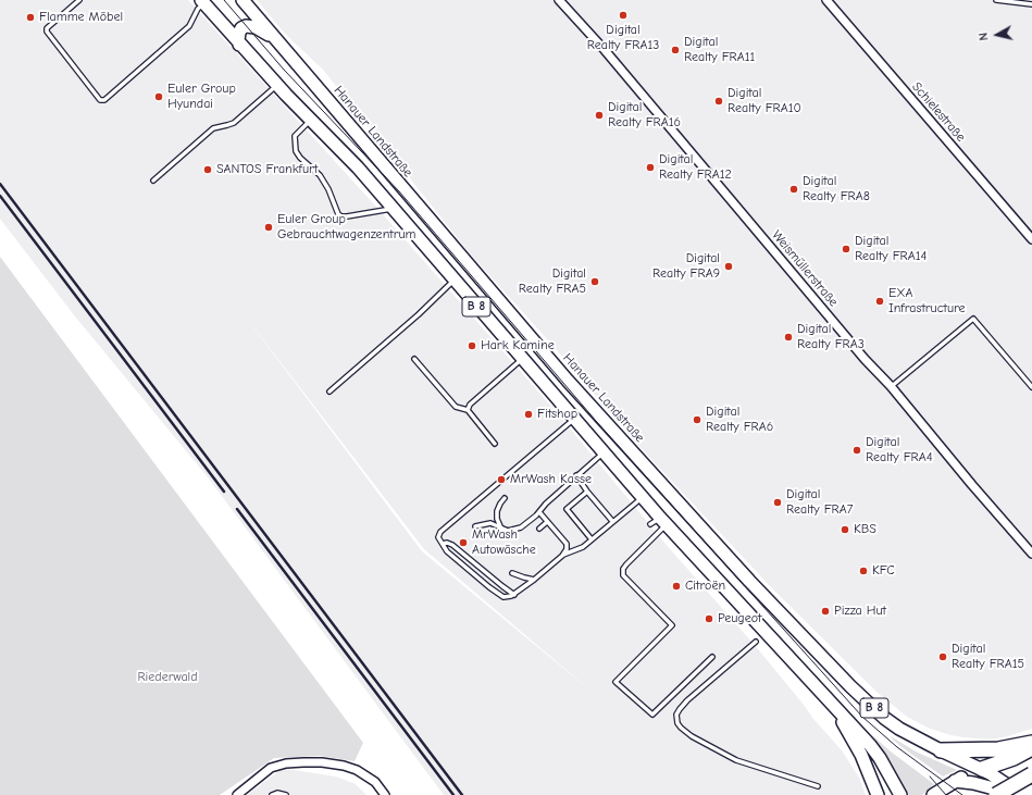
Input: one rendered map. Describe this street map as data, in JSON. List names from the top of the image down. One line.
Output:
{"streets":{"main road":["Hanauer Landstraße","B 8"],"street":["Schielestraße","Weismüllerstraße"]},"crossings":[["Hanauer Landstraße","B 8"]],"parks":["Riederwald"],"places":["Digital Realty FRA13","Flamme Möbel","Digital Realty FRA11","Euler Group Hyundai","Digital Realty FRA10","Digital Realty FRA16","Digital Realty FRA12","SANTOS Frankfurt","Digital Realty FRA8","Euler Group Gebrauchtwagenzentrum","Digital Realty FRA14","Digital Realty FRA9","Digital Realty FRA5","EXA Infrastructure","Digital Realty FRA3","Hark Kamine","Fitshop","Digital Realty FRA6","Digital Realty FRA4","MrWash Kasse","Digital Realty FRA7","KBS","MrWash Autowäsche","KFC","Citroën","Pizza Hut","Peugeot","Digital Realty FRA15"],"north":"left"}
